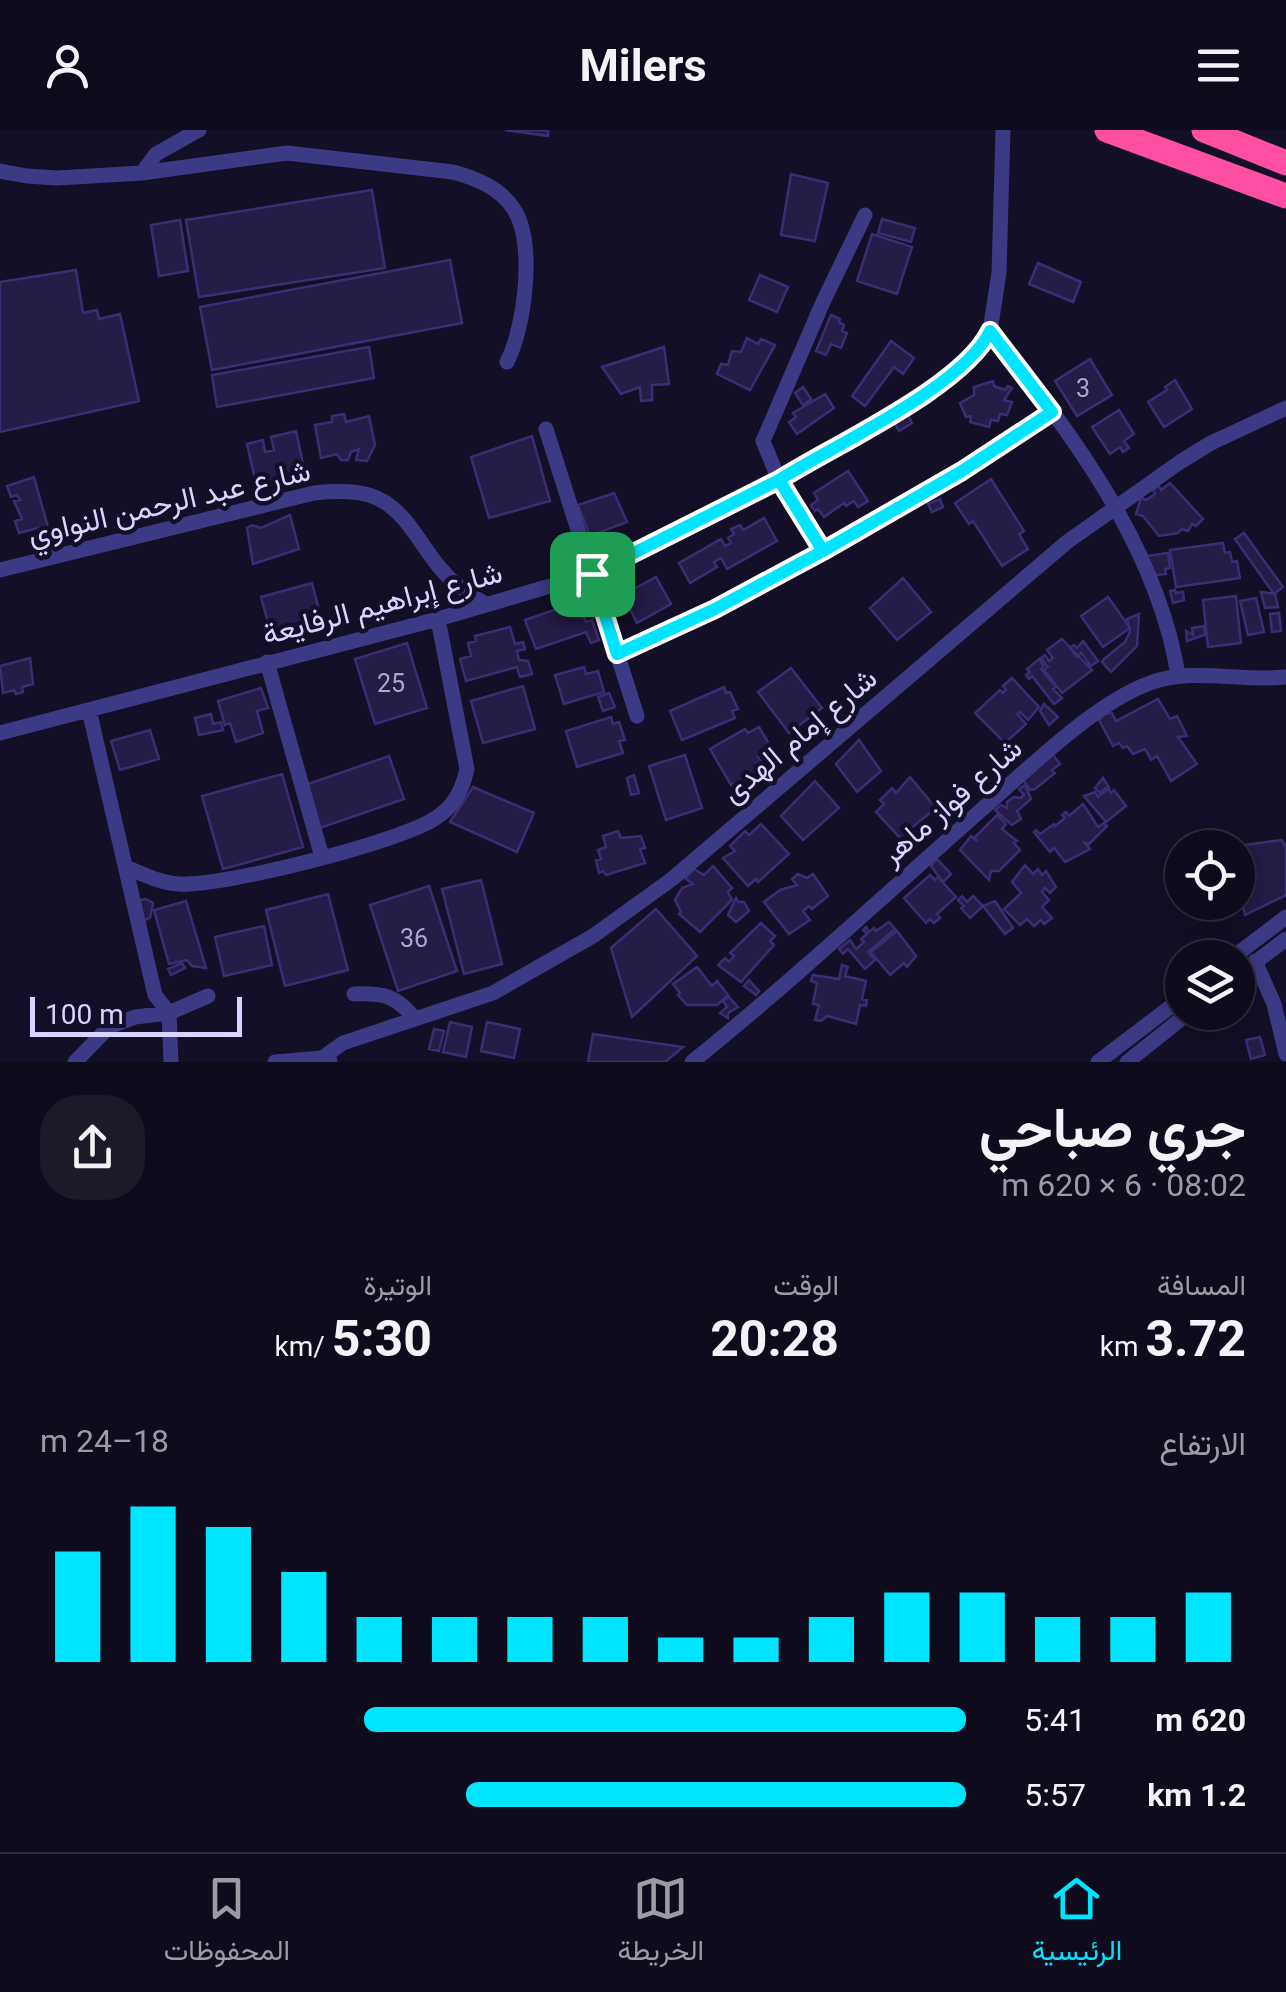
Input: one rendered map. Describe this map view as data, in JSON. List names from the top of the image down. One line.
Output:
{"streets":{"street":["شارع عبد الرحمن النواوي","شارع إبراهيم الرفايعة","شارع إمام الهدى","شارع فواز ماهر"]},"crossings":[["شارع عبد الرحمن النواوي","شارع إبراهيم الرفايعة"]],"house_numbers":["3","25","36"],"scale_bar":"100 m","page":{"header":"Milers","scale":"100 m","heading":["جري صباحي","08:02 · 6 × 620 m"],"stats":[["المسافة","3.72 km"],["الوقت","20:28"],["الوتيرة","5:30 /km"]],"chart":["الارتفاع","18–24 m"],"list":[{"name":"620 m","note":"5:41"},{"name":"1.2 km","note":"5:57"}],"tabs":["الرئيسية","الخريطة","المحفوظات"]}}
